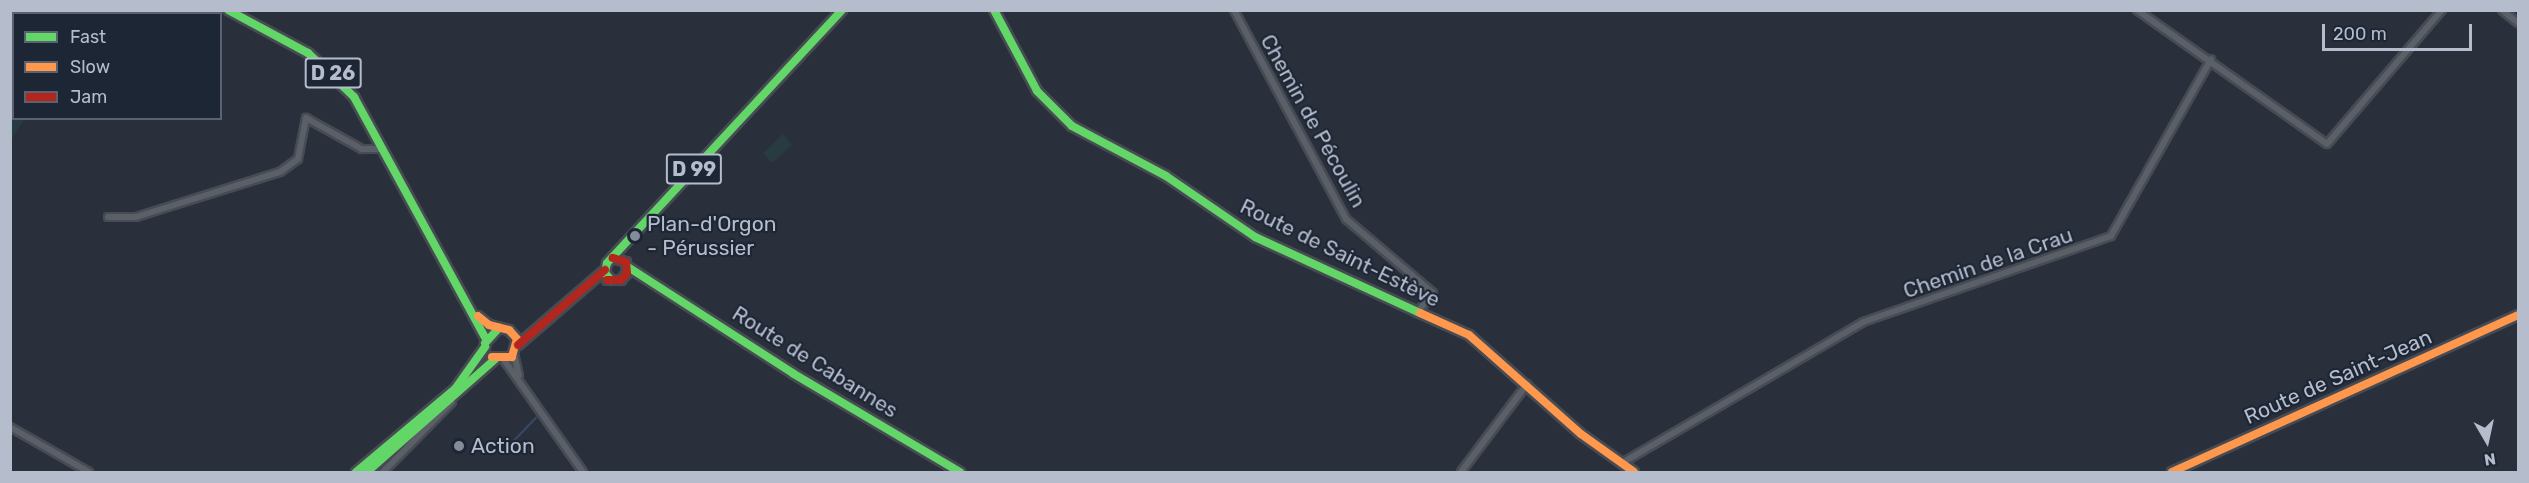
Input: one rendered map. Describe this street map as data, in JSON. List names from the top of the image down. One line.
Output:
{"streets":{"main road":["D 26","D 99","Route de Saint-Estève","Route de Cabannes","Route de Saint-Jean"],"street":["Chemin de Pécoulin","Chemin de la Crau"]},"crossings":[["Chemin de Pécoulin","Route de Saint-Estève"],["D 99","Route de Cabannes"],["Route de Saint-Estève","Chemin de la Crau"]],"places":["Plan-d'Orgon - Pérussier","Action"],"legend":["Fast","Slow","Jam"],"scale_bar":"200 m","north":"bottom"}
